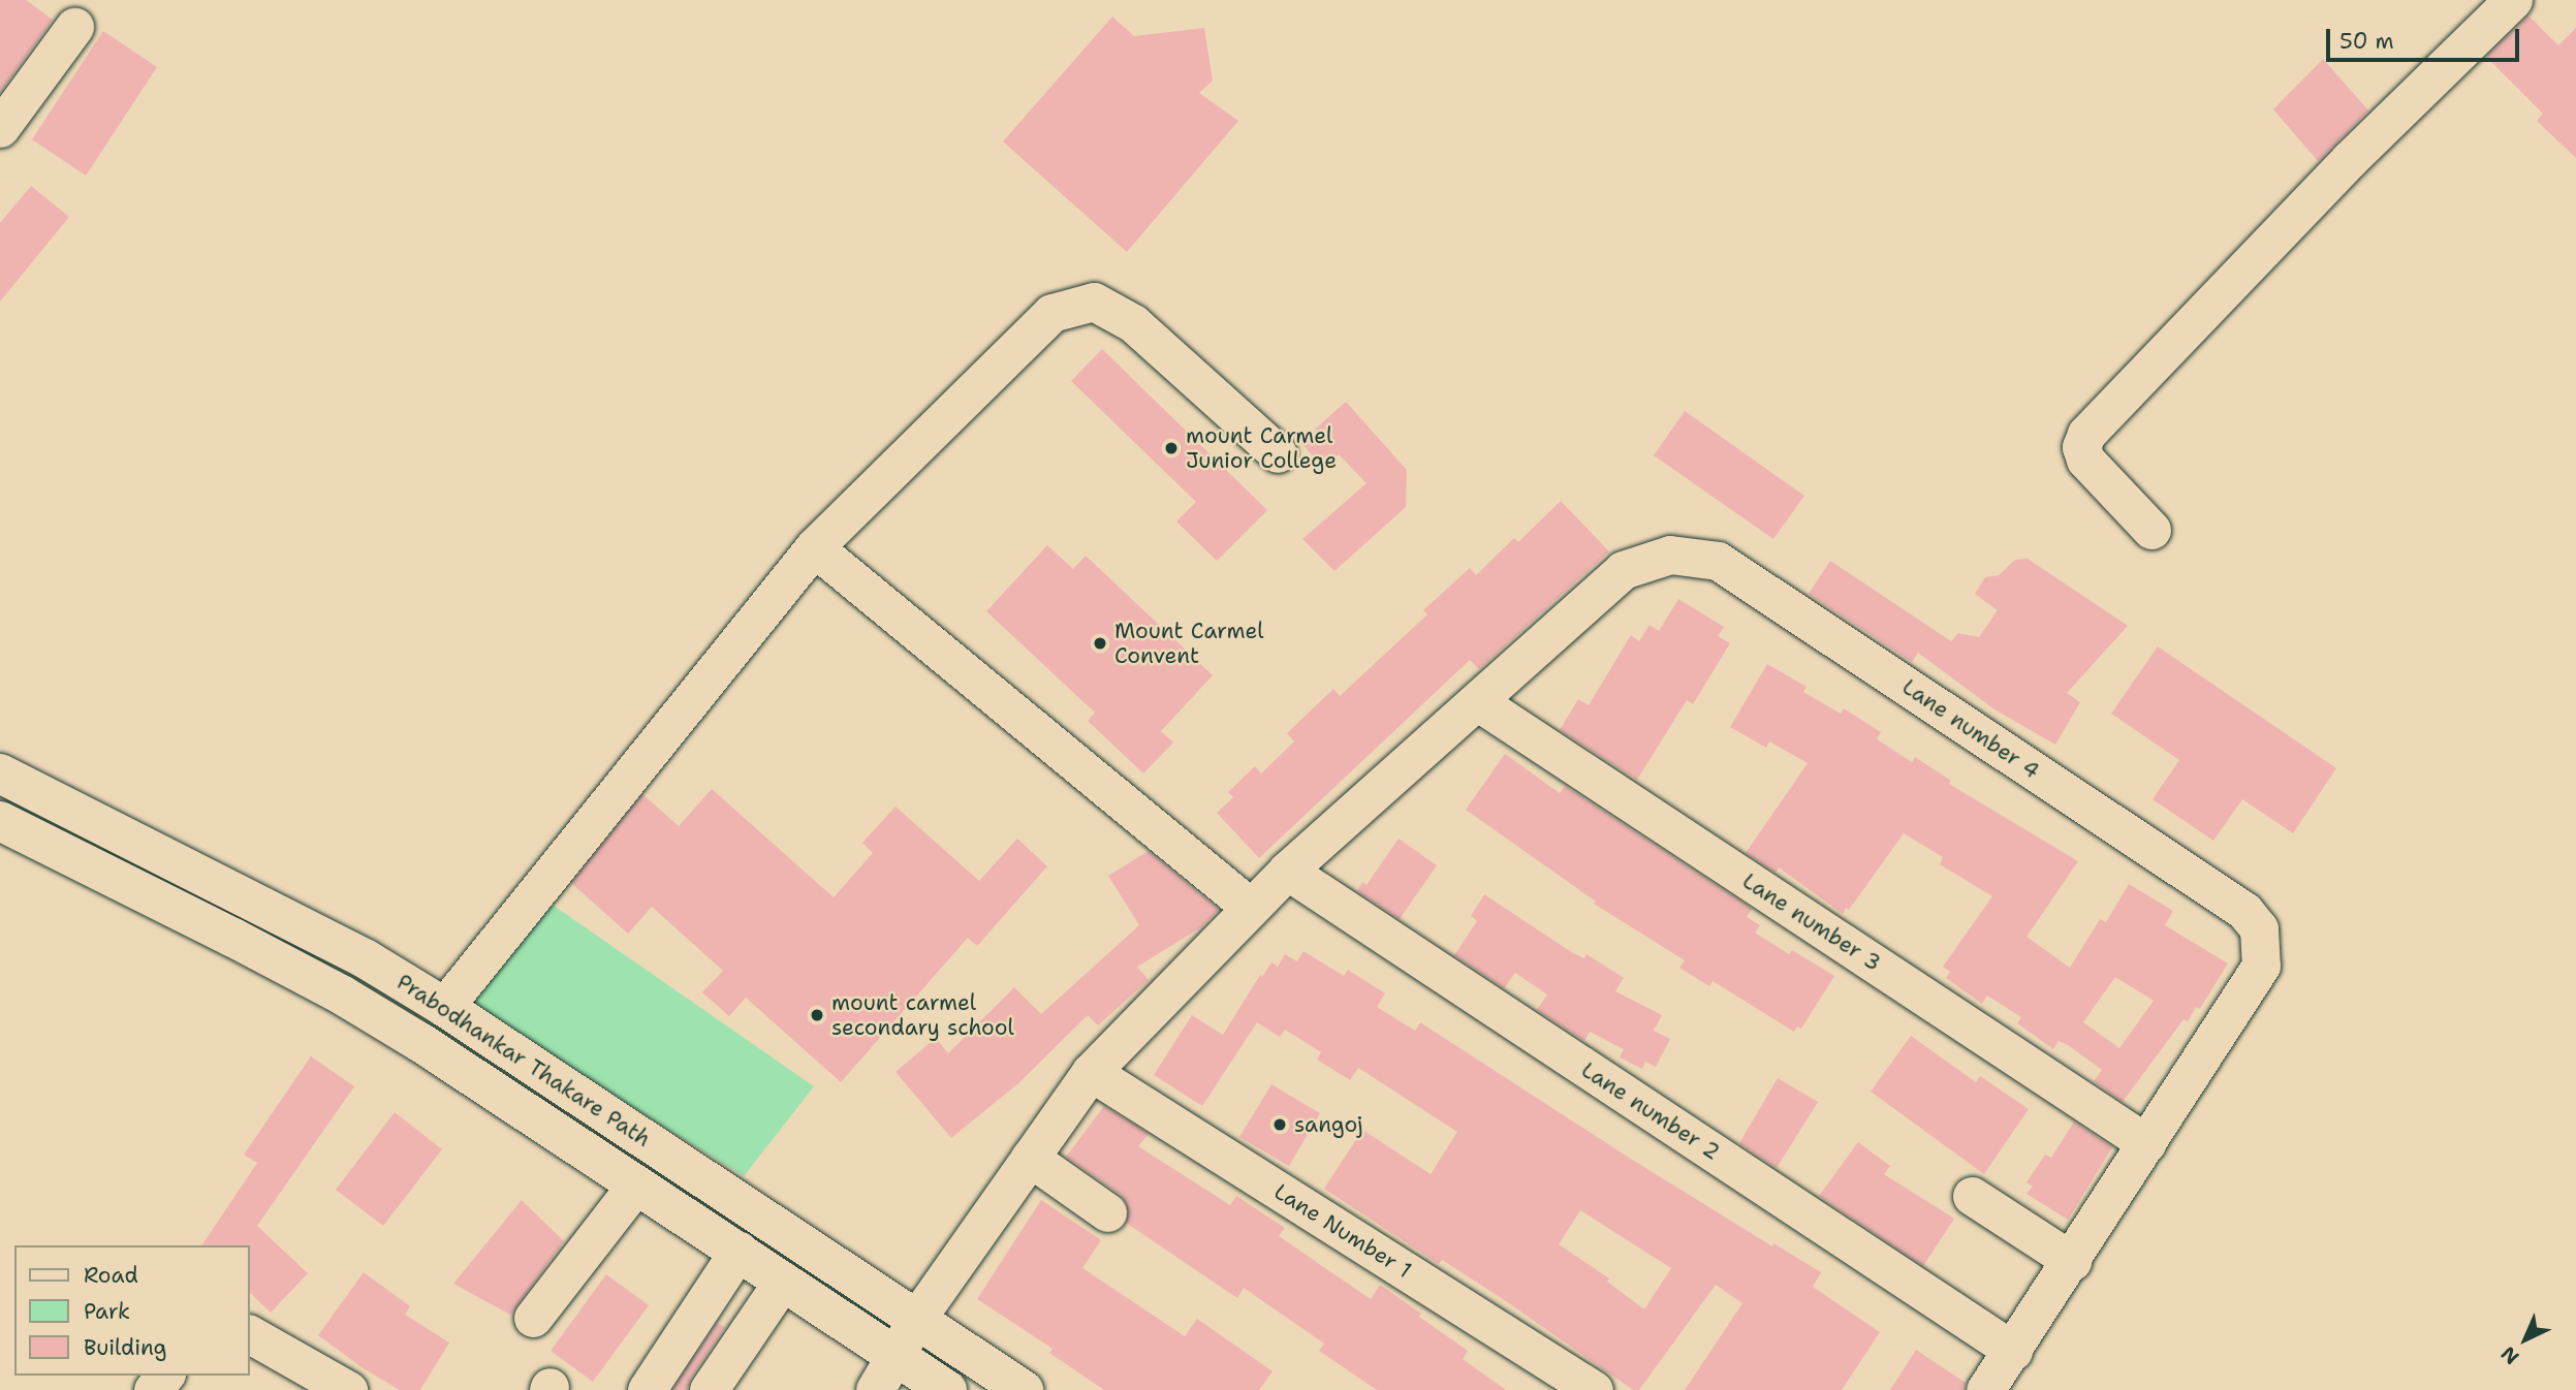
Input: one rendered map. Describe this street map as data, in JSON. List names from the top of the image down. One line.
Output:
{"streets":{"main road":["Prabodhankar Thakare Path"],"street":["Lane number 4","Lane number 3","Lane number 2","Lane Number 1"]},"crossings":[["Lane number 4","Lane number 3"]],"places":["mount Carmel Junior College","Mount Carmel Convent","mount carmel secondary school","sangoj"],"legend":["Road","Park","Building"],"scale_bar":"50 m","north":"bottom left"}
